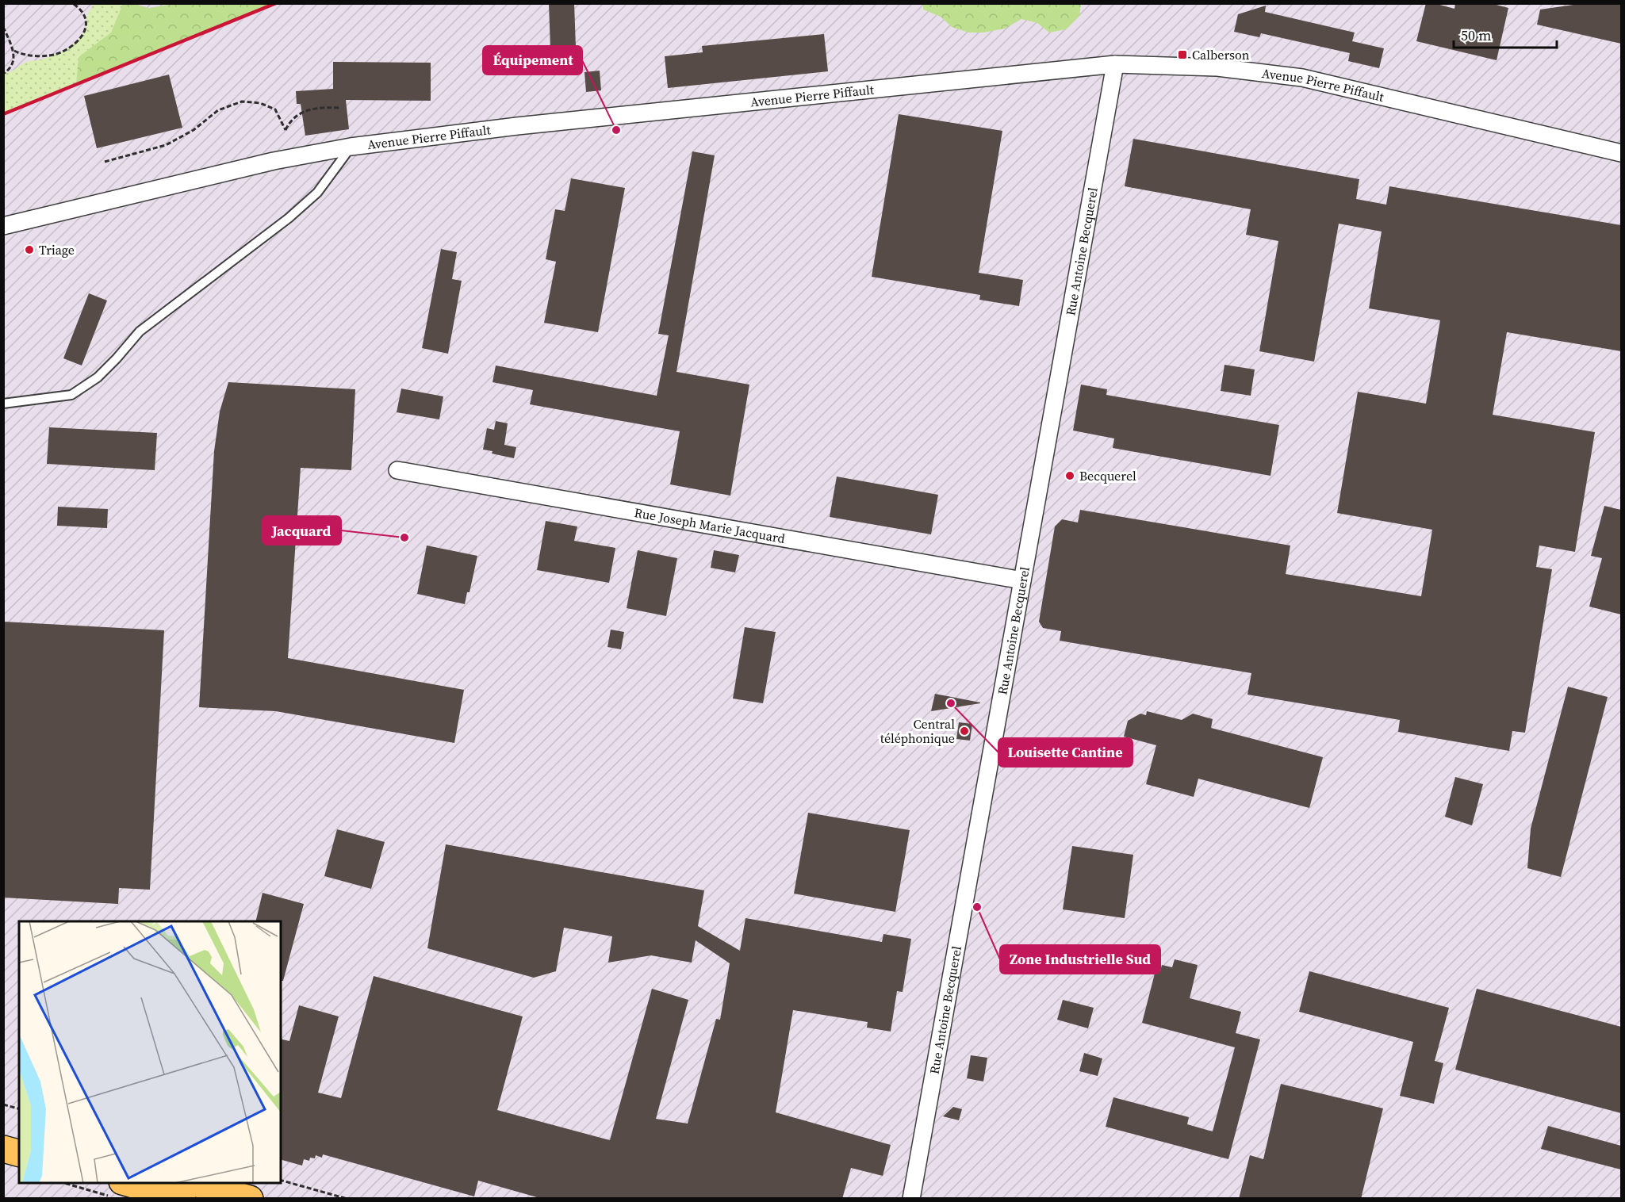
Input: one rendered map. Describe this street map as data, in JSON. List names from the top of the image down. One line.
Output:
{"streets":{"street":["Avenue Pierre Piffault","Rue Antoine Becquerel","Rue Joseph Marie Jacquard"]},"crossings":[["Avenue Pierre Piffault","Rue Antoine Becquerel"],["Rue Antoine Becquerel","Rue Joseph Marie Jacquard"]],"places":{"transit":["Calberson"],"other":["Équipement","Triage","Becquerel","Jacquard","Louisette Cantine","Central téléphonique","Zone Industrielle Sud"]},"scale_bar":"50 m"}
